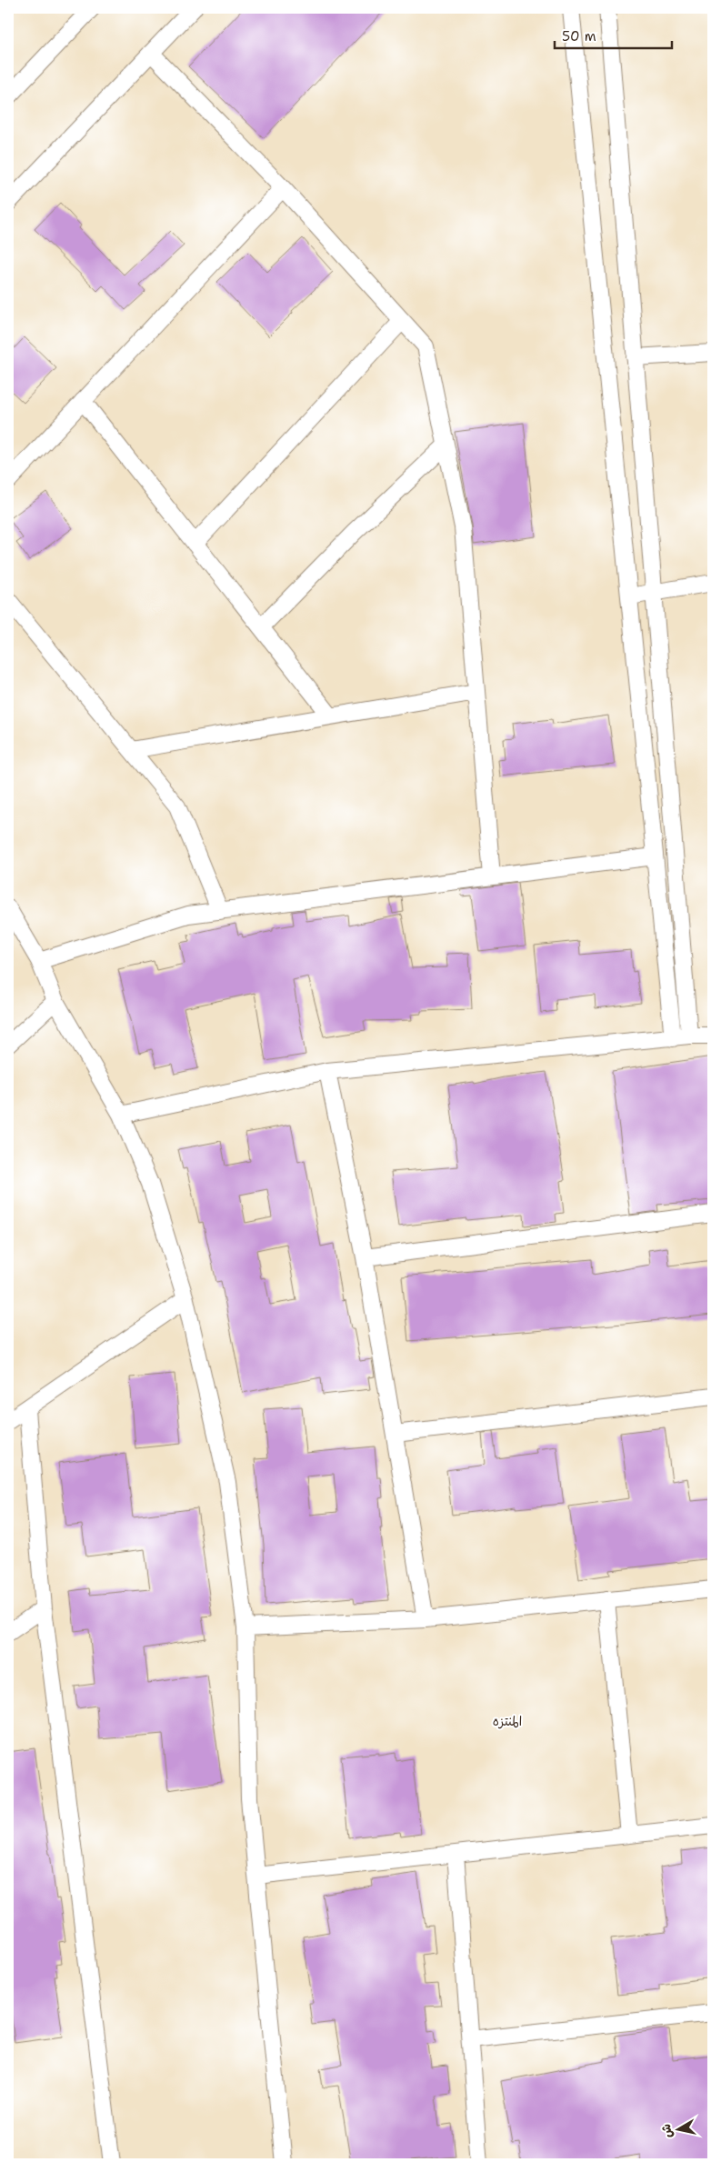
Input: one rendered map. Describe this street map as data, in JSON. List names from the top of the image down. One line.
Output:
{"districts":["المنتزه"],"scale_bar":"50 m","north":"left"}
